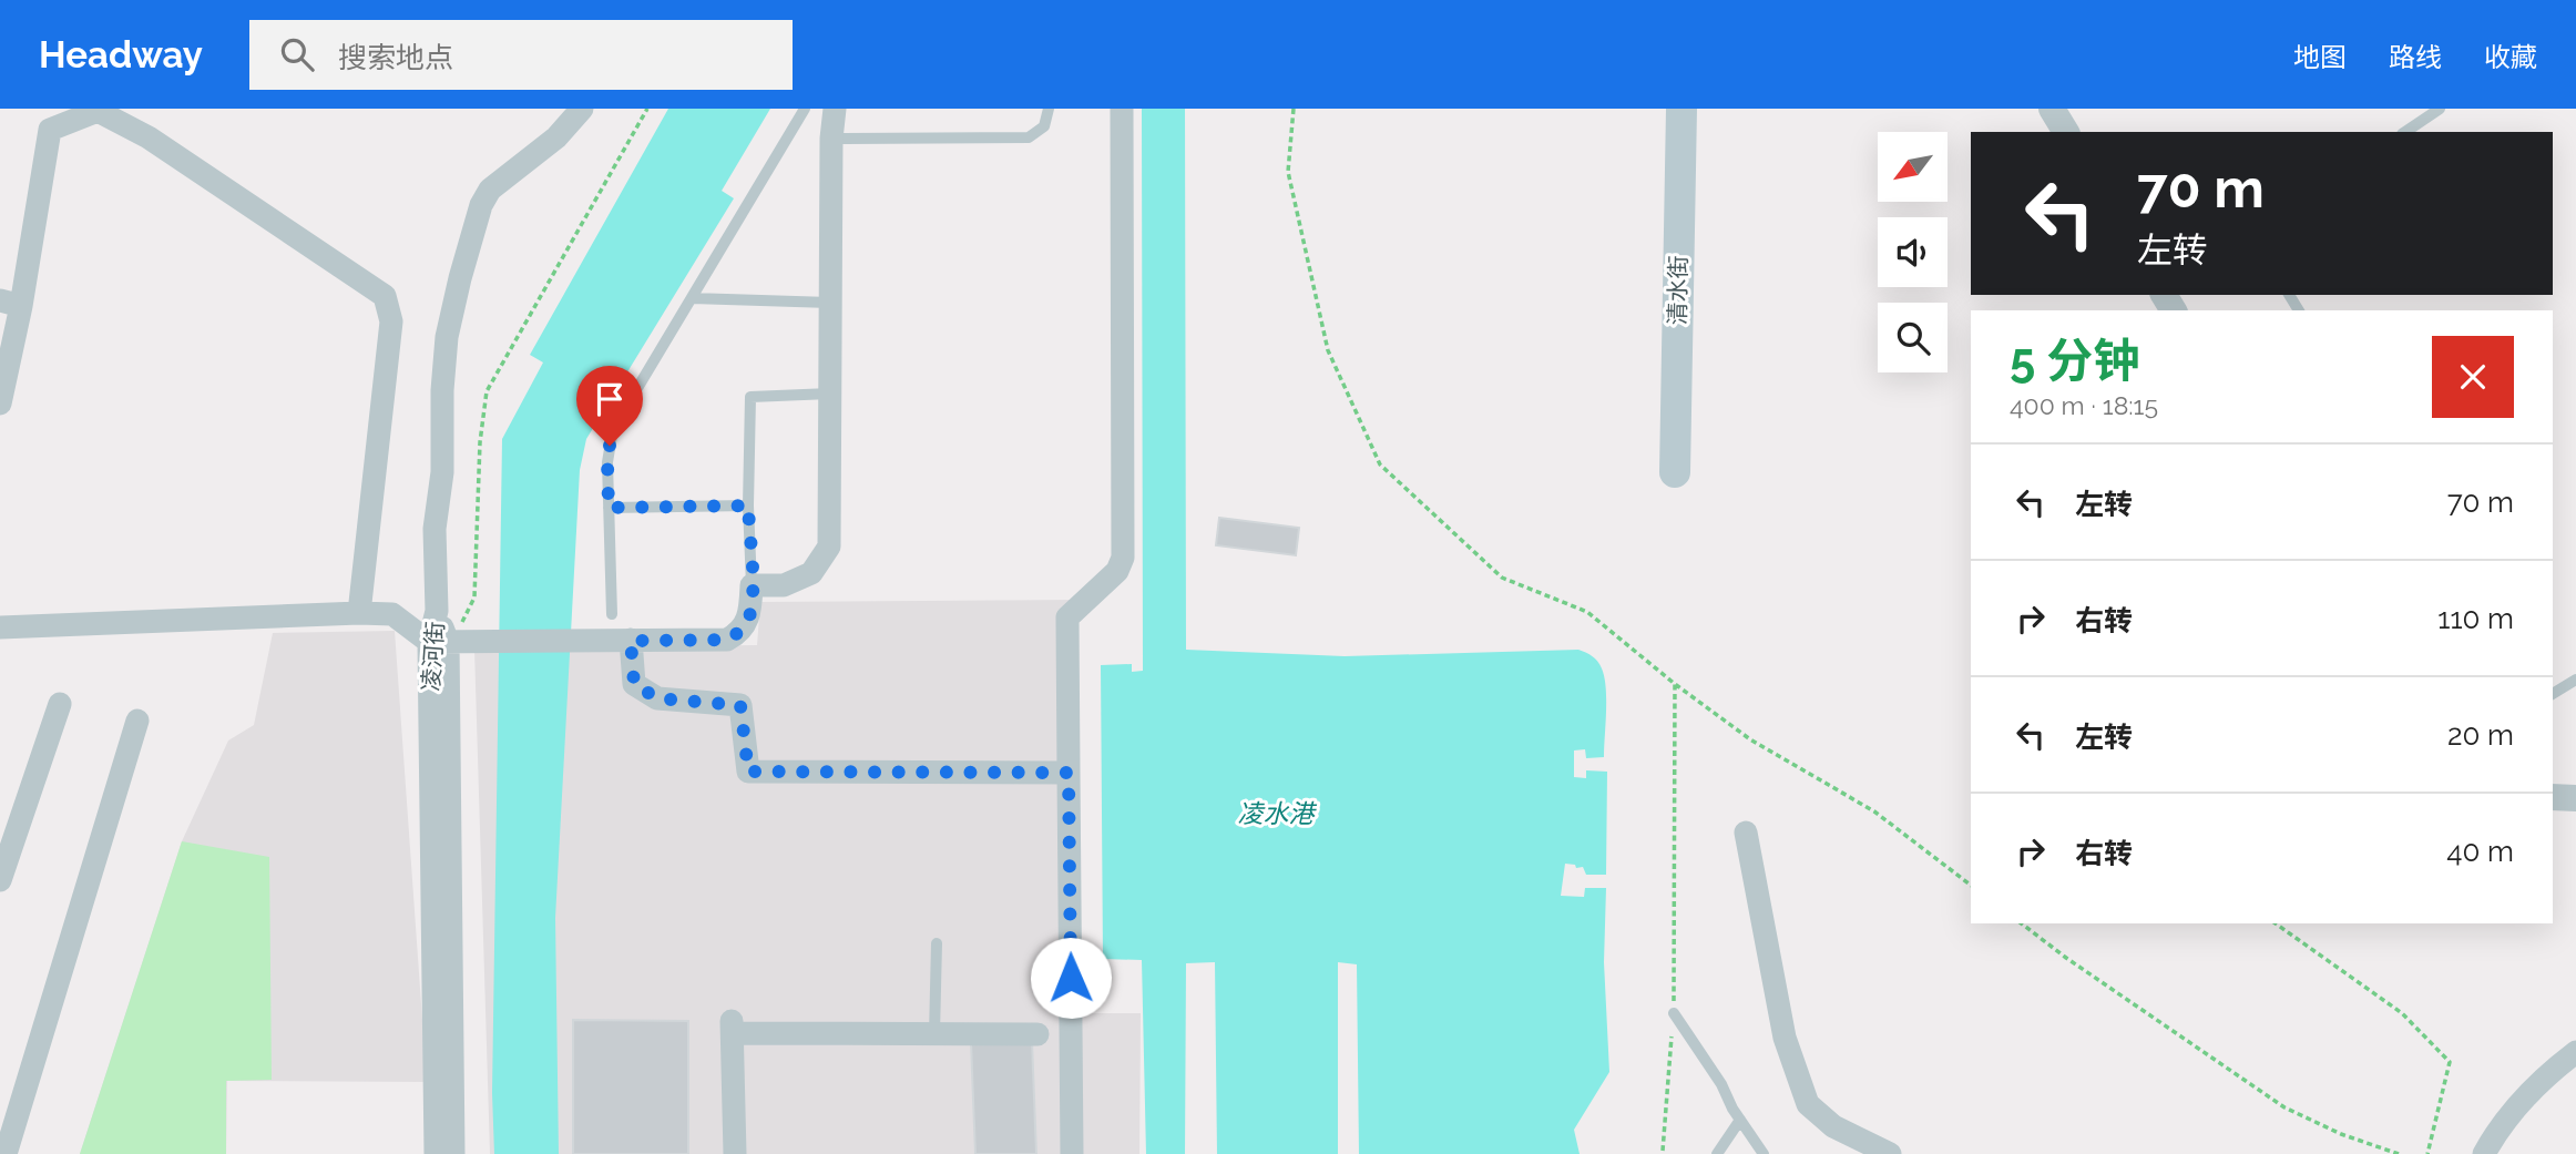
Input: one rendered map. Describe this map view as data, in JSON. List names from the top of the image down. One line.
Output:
{"streets":{"main road":["清水街"],"street":["凌河街"]},"water":["凌水港"],"north":"bottom left","page":{"header":"Headway","search":"搜索地点","nav":["地图","路线","收藏"],"turn":["70 m","左转"],"heading":["5 分钟","400 m · 18:15"],"list":[{"name":"左转","value":"70 m"},{"name":"右转","value":"110 m"},{"name":"左转","value":"20 m"},{"name":"右转","value":"40 m"}]}}
